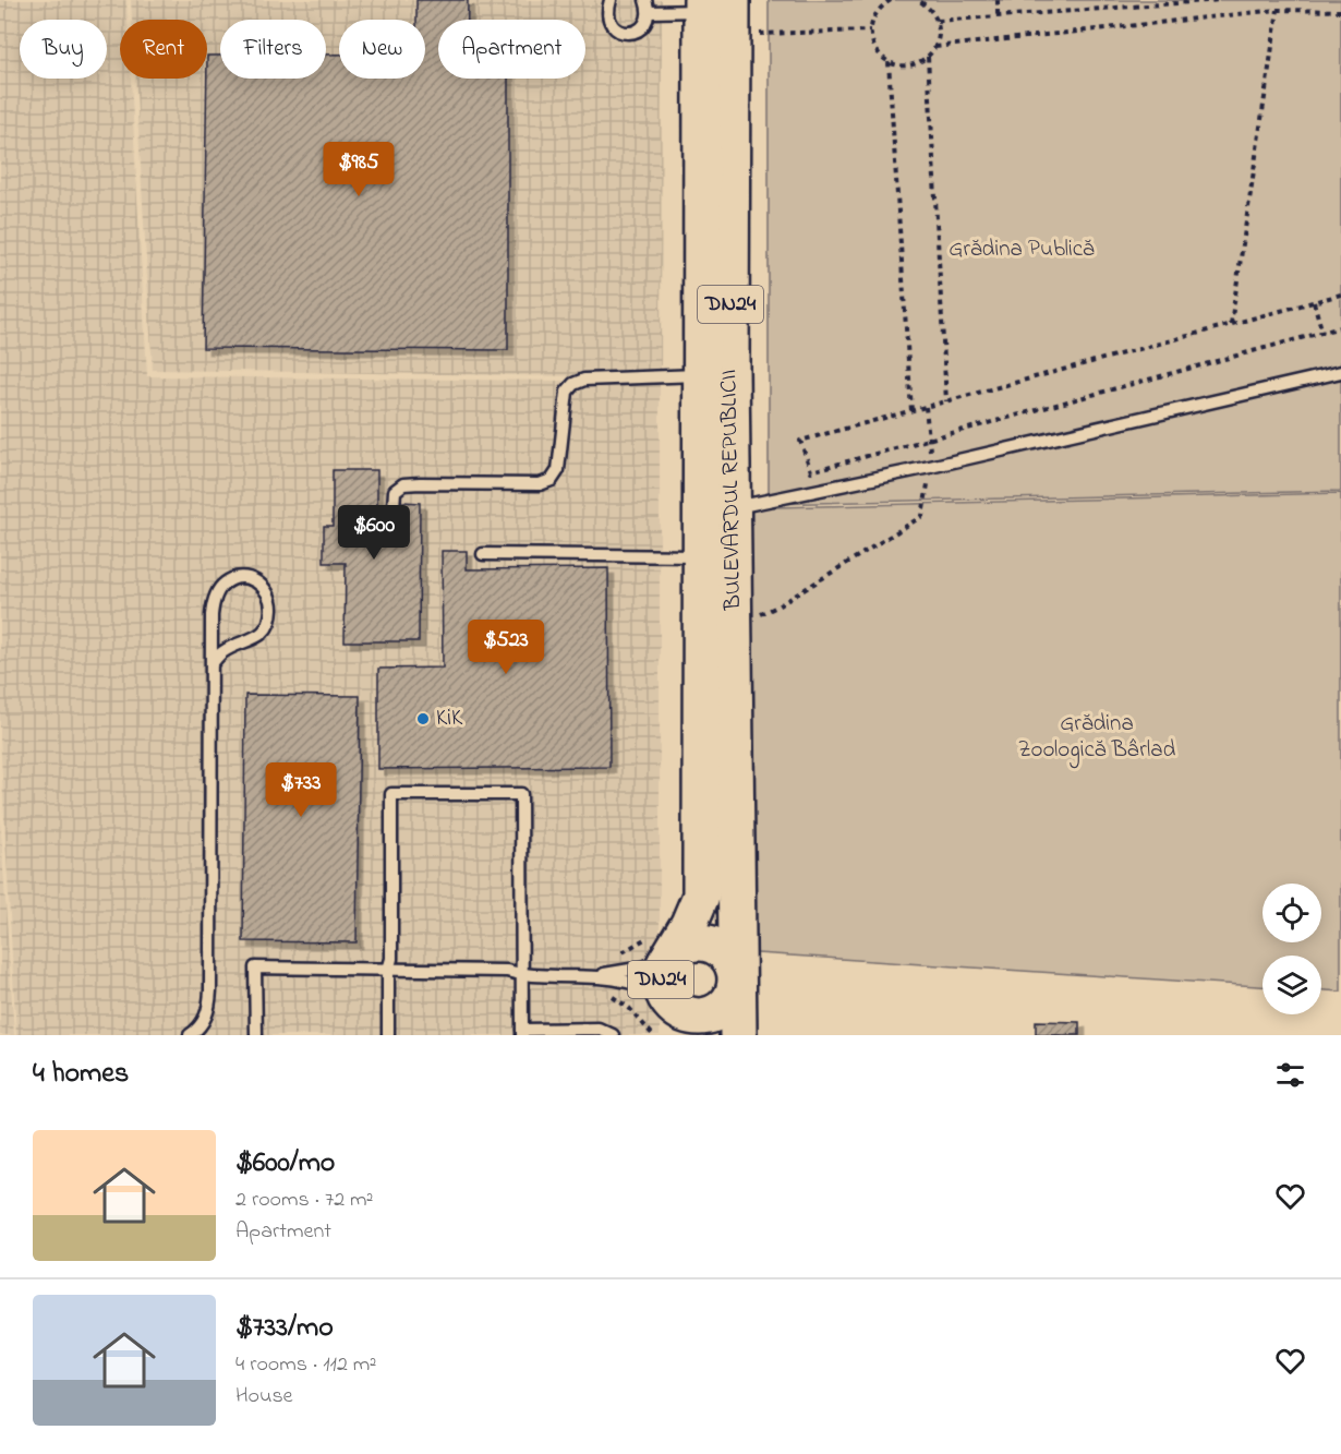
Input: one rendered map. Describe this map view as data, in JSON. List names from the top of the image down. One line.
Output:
{"streets":{"main road":["DN24","BULEVARDUL REPUBLICII"]},"parks":["Grădina Publică","Grădina Zoologică Bârlad"],"places":["KiK"],"page":{"chip":["Buy","Rent","Filters","New","Apartment"],"price":["$985","$600","$523","$733"],"heading":"4 homes","list":[{"name":"$600/mo","note":"2 rooms · 72 m² · Apartment"},{"name":"$733/mo","note":"4 rooms · 112 m² · House"}]}}
